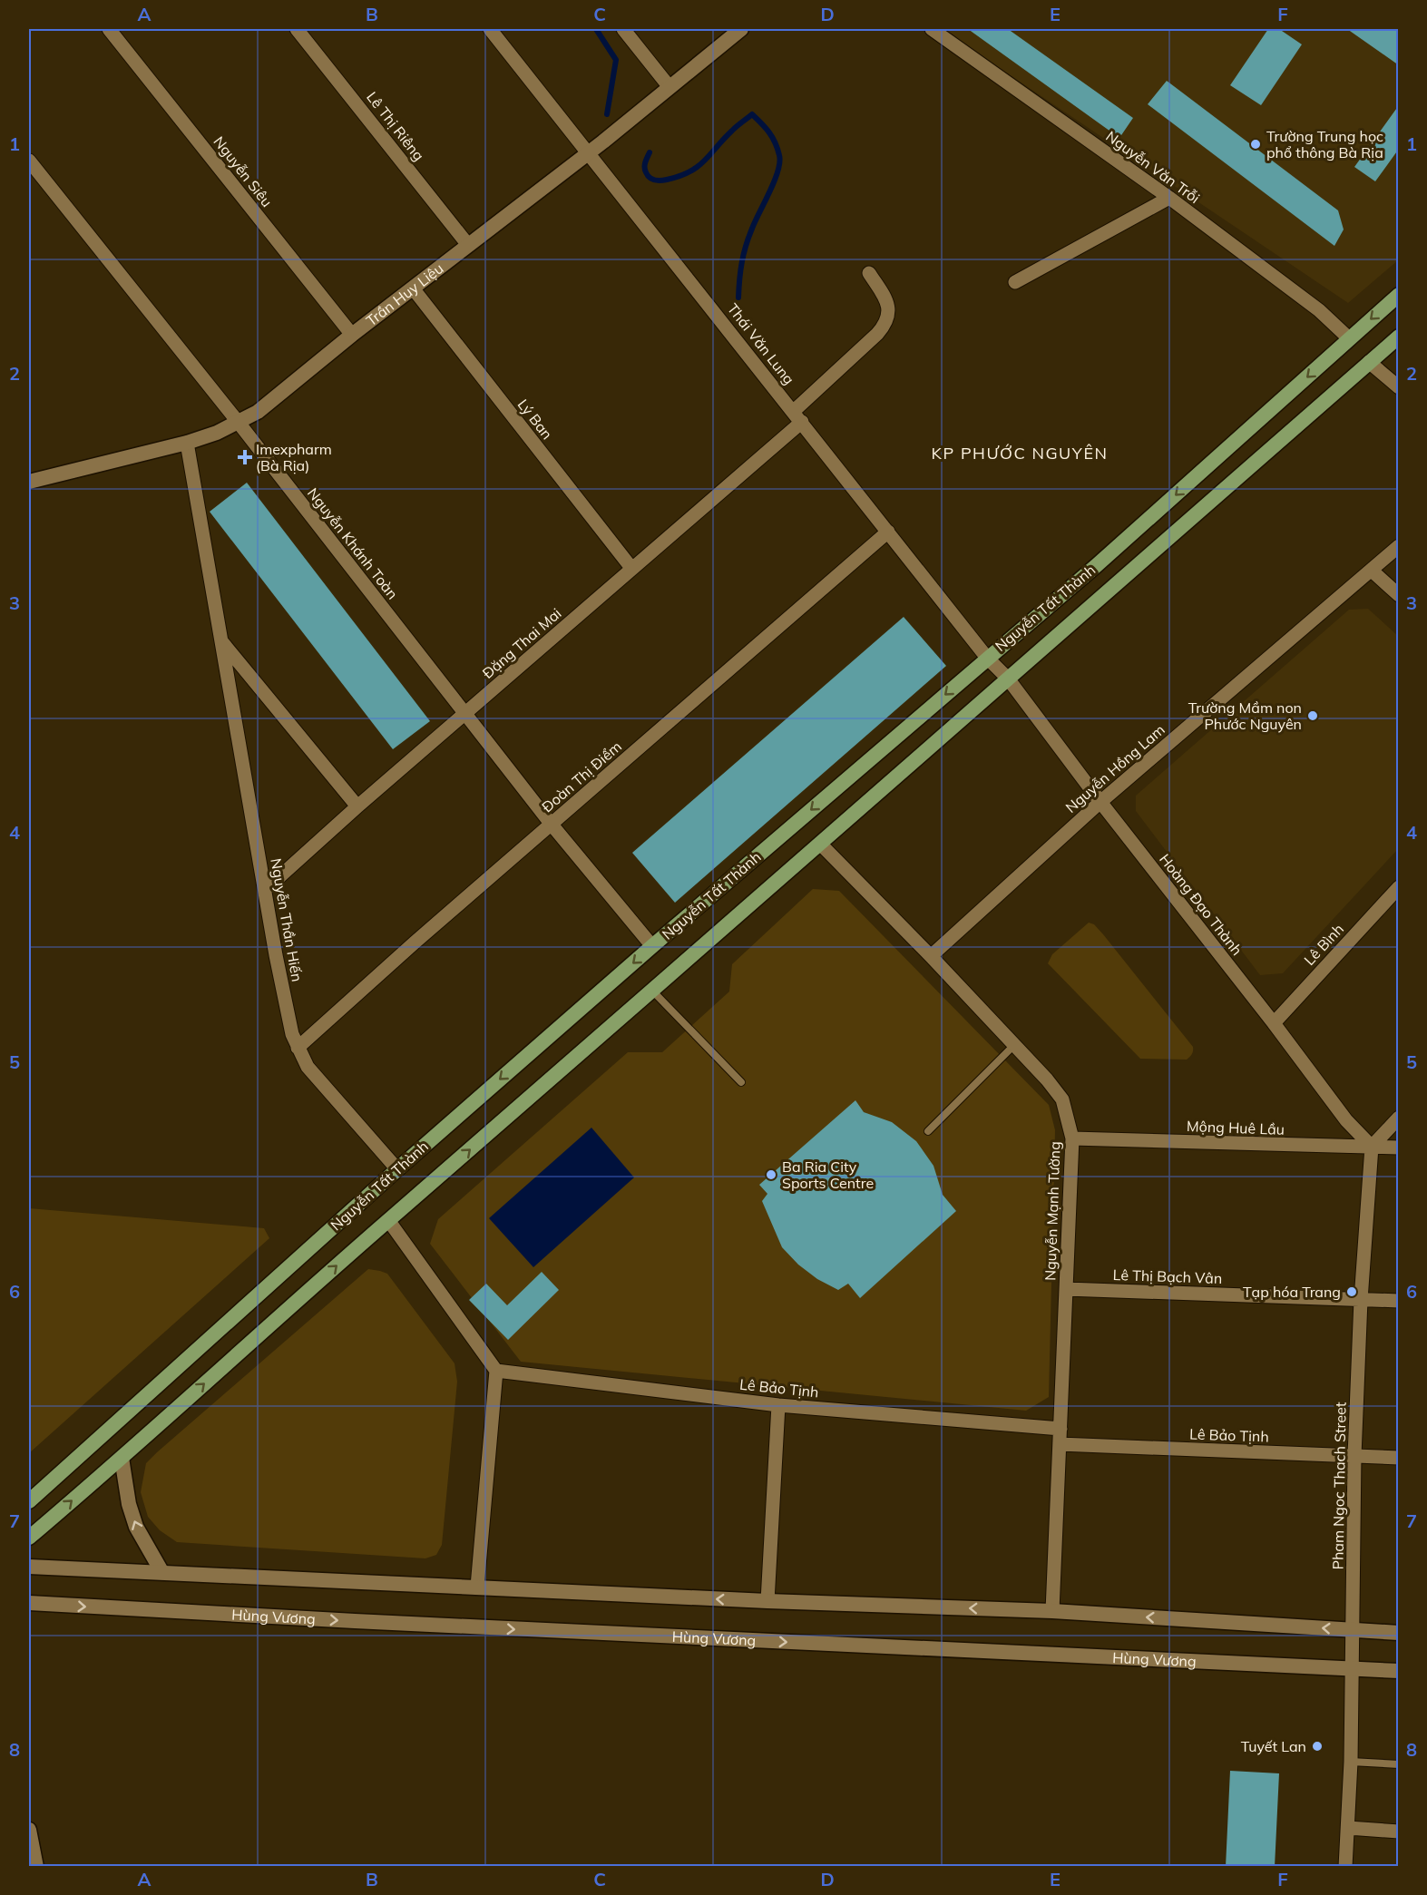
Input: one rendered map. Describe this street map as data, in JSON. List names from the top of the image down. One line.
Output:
{"streets":{"main road":["Trần Huy Liệu","Nguyễn Tất Thành","Hùng Vương"],"street":["Lê Thị Riêng","Nguyễn Văn Trỗi","Nguyễn Siêu","Thái Văn Lung","Lý Ban","Nguyễn Khánh Toàn","Đặng Thai Mai","Nguyễn Hồng Lam","Đoàn Thị Điểm","Hoàng Đạo Thành","Nguyễn Thần Hiến","Lê Bình","Mộng Huê Lầu","Nguyễn Mạnh Tường","Lê Thị Bạch Vân","Lê Bảo Tịnh","Pham Ngoc Thach Street"]},"crossings":[["Lê Thị Riêng","Trần Huy Liệu"],["Nguyễn Văn Trỗi","Nguyễn Tất Thành"],["Nguyễn Siêu","Trần Huy Liệu"],["Trần Huy Liệu","Thái Văn Lung"],["Trần Huy Liệu","Lý Ban"],["Trần Huy Liệu","Nguyễn Khánh Toàn"],["Trần Huy Liệu","Nguyễn Thần Hiến"],["Thái Văn Lung","Nguyễn Tất Thành"],["Thái Văn Lung","Đặng Thai Mai"],["Thái Văn Lung","Đoàn Thị Điểm"],["Thái Văn Lung","Hoàng Đạo Thành"],["Lý Ban","Đặng Thai Mai"],["Nguyễn Khánh Toàn","Nguyễn Tất Thành"],["Nguyễn Khánh Toàn","Đặng Thai Mai"],["Nguyễn Khánh Toàn","Đoàn Thị Điểm"],["Nguyễn Tất Thành","Hoàng Đạo Thành"],["Nguyễn Tất Thành","Nguyễn Thần Hiến"],["Nguyễn Tất Thành","Nguyễn Mạnh Tường"],["Đặng Thai Mai","Nguyễn Thần Hiến"],["Nguyễn Hồng Lam","Hoàng Đạo Thành"],["Nguyễn Hồng Lam","Nguyễn Mạnh Tường"],["Đoàn Thị Điểm","Nguyễn Thần Hiến"],["Hoàng Đạo Thành","Lê Bình"],["Hoàng Đạo Thành","Mộng Huê Lầu"],["Hoàng Đạo Thành","Pham Ngoc Thach Street"],["Mộng Huê Lầu","Nguyễn Mạnh Tường"],["Mộng Huê Lầu","Pham Ngoc Thach Street"],["Nguyễn Mạnh Tường","Lê Thị Bạch Vân"],["Nguyễn Mạnh Tường","Lê Bảo Tịnh"],["Lê Thị Bạch Vân","Pham Ngoc Thach Street"],["Lê Bảo Tịnh","Pham Ngoc Thach Street"],["Pham Ngoc Thach Street","Hùng Vương"]],"districts":["KP PHƯỚC NGUYÊN"],"places":{"other":["Trường Trung học phổ thông Bà Rịa","Trường Mầm non Phước Nguyên","Ba Ria City Sports Centre","Tạp hóa Trang","Tuyết Lan"],"health":["Imexpharm (Bà Rịa)"]},"grid":{"columns":["A","B","C","D","E","F"],"rows":["1","2","3","4","5","6","7","8"]}}
